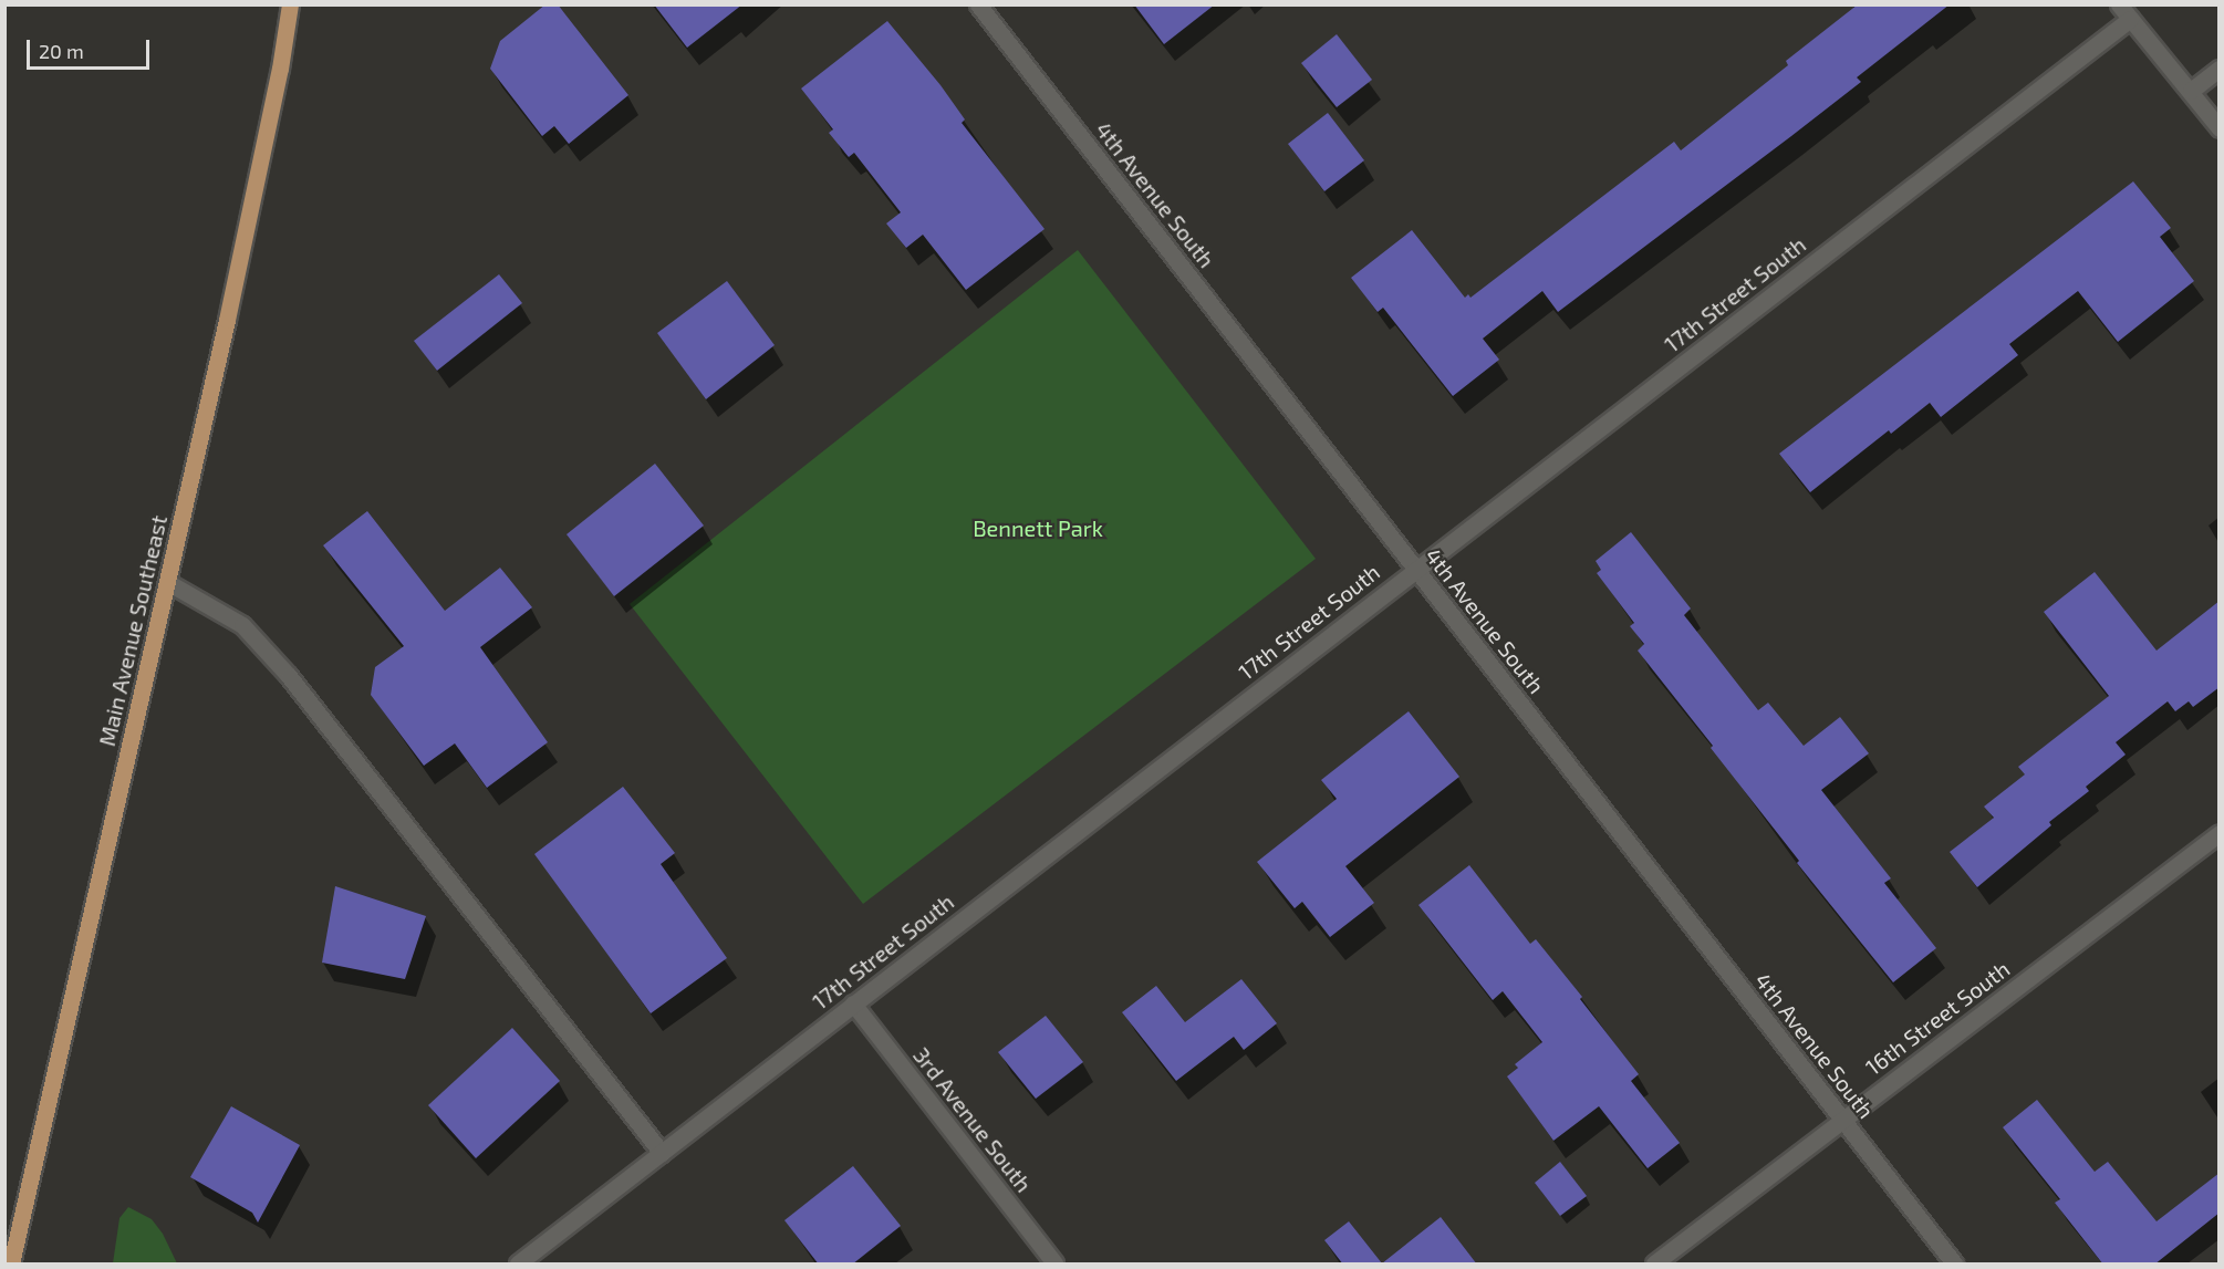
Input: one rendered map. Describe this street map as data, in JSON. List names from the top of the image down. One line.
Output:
{"streets":{"main road":["Main Avenue Southeast"],"street":["4th Avenue South","17th Street South","16th Street South","3rd Avenue South"]},"crossings":[["4th Avenue South","17th Street South"],["4th Avenue South","16th Street South"],["17th Street South","3rd Avenue South"]],"parks":["Bennett Park"],"scale_bar":"20 m"}
